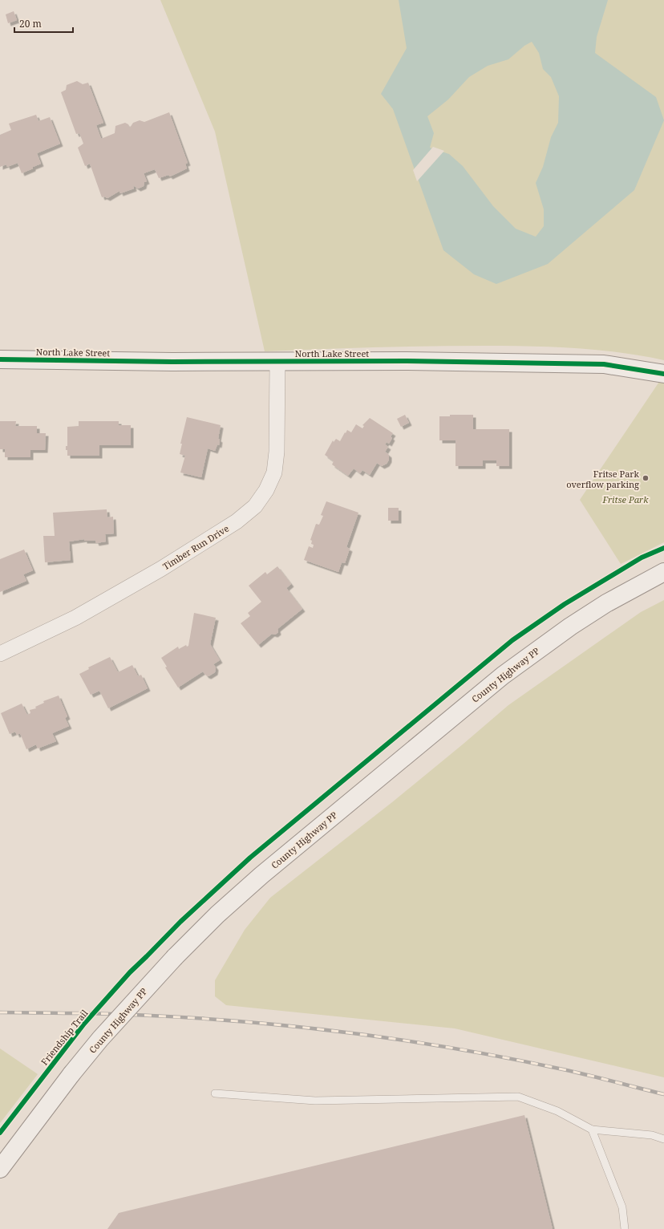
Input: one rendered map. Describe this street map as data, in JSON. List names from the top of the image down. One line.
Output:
{"streets":{"main road":["North Lake Street","County Highway PP"],"street":["Timber Run Drive"],"cycle path":["Friendship Trail"]},"crossings":[["North Lake Street","Timber Run Drive"]],"parks":["Fritse Park"],"places":["Fritse Park overflow parking"],"scale_bar":"20 m"}
